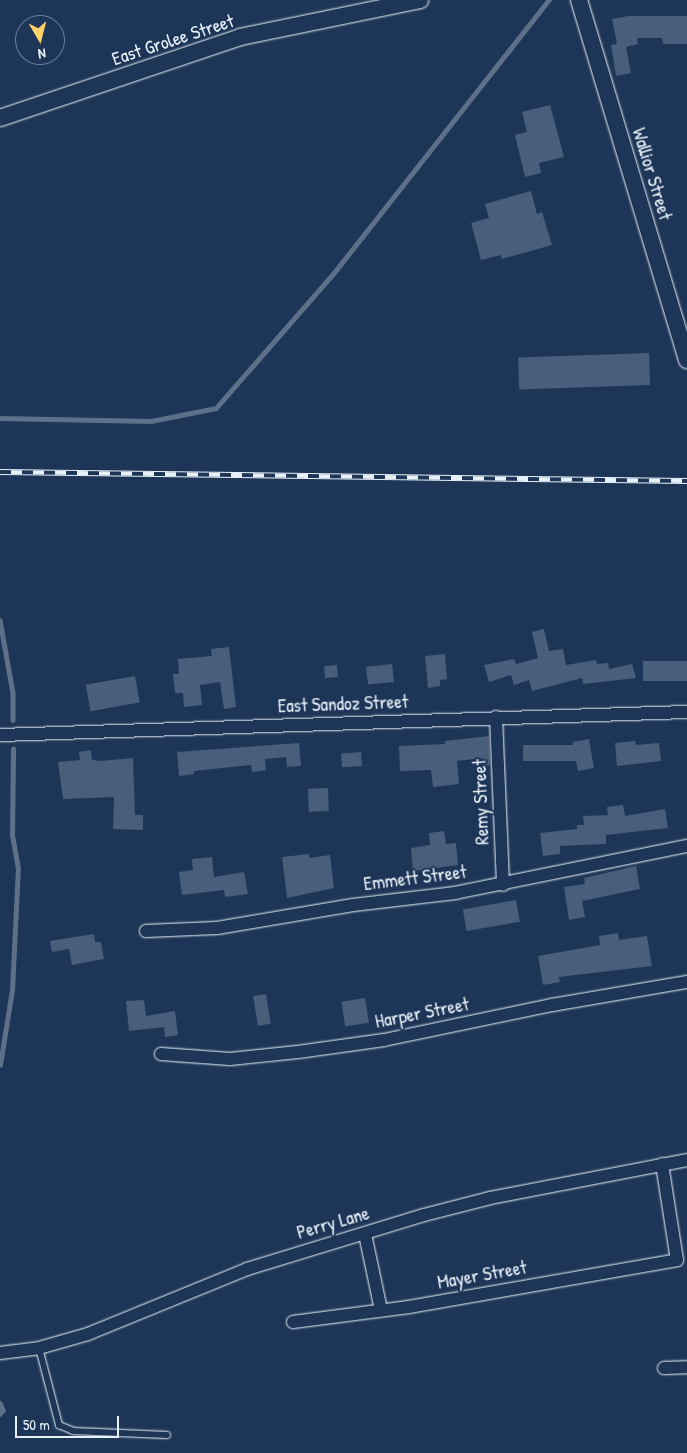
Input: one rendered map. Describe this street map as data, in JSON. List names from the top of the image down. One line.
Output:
{"streets":{"street":["East Grolee Street","Wallior Street","East Sandoz Street","Remy Street","Emmett Street","Harper Street","Perry Lane","Mayer Street"]},"crossings":[["East Sandoz Street","Remy Street"],["Remy Street","Emmett Street"],["Perry Lane","Mayer Street"]],"scale_bar":"50 m","north":"bottom"}
